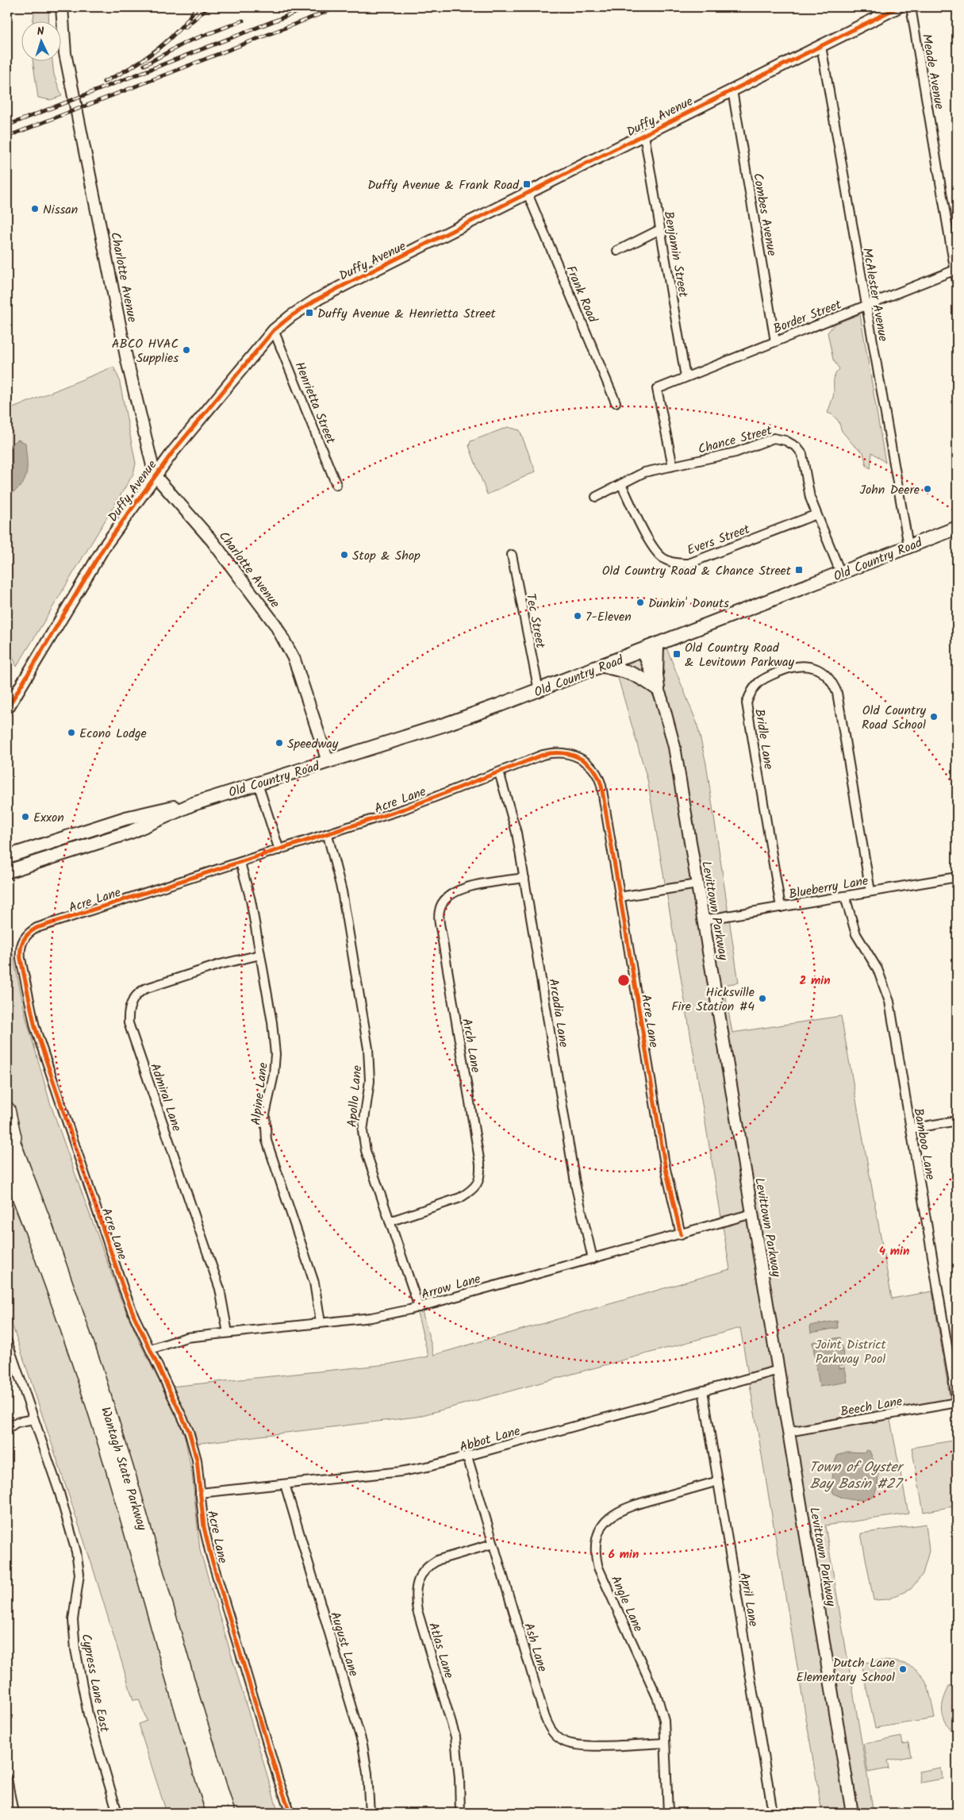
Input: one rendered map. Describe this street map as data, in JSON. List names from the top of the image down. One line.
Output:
{"streets":{"highway":["Wantagh State Parkway"],"main road":["Old Country Road"],"street":["Meade Avenue","Duffy Avenue","Combes Avenue","Benjamin Street","Charlotte Avenue","Frank Road","McAlester Avenue","Border Street","Henrietta Street","Chance Street","Evers Street","Tec Street","Bridle Lane","Acre Lane","Blueberry Lane","Levittown Parkway","Arcadia Lane","Arch Lane","Alpine Lane","Apollo Lane","Admiral Lane","Bamboo Lane","Arrow Lane","Beech Lane","Abbot Lane","April Lane","Angle Lane","August Lane","Ash Lane","Atlas Lane","Cypress Lane East"]},"crossings":[["Meade Avenue","Border Street"],["Duffy Avenue","Combes Avenue"],["Duffy Avenue","Benjamin Street"],["Duffy Avenue","Charlotte Avenue"],["Duffy Avenue","Frank Road"],["Duffy Avenue","McAlester Avenue"],["Duffy Avenue","Henrietta Street"],["Combes Avenue","Border Street"],["Benjamin Street","Border Street"],["Charlotte Avenue","Old Country Road"],["McAlester Avenue","Border Street"],["McAlester Avenue","Old Country Road"],["Border Street","Chance Street"],["Chance Street","Evers Street"],["Chance Street","Old Country Road"],["Old Country Road","Tec Street"],["Old Country Road","Levittown Parkway"],["Bridle Lane","Blueberry Lane"],["Acre Lane","Arcadia Lane"],["Acre Lane","Alpine Lane"],["Acre Lane","Apollo Lane"],["Acre Lane","Arrow Lane"],["Acre Lane","Abbot Lane"],["Blueberry Lane","Levittown Parkway"],["Blueberry Lane","Bamboo Lane"],["Levittown Parkway","Arrow Lane"],["Levittown Parkway","Beech Lane"],["Levittown Parkway","Abbot Lane"],["Arcadia Lane","Arch Lane"],["Arcadia Lane","Arrow Lane"],["Arch Lane","Apollo Lane"],["Alpine Lane","Admiral Lane"],["Alpine Lane","Arrow Lane"],["Apollo Lane","Arrow Lane"],["Admiral Lane","Arrow Lane"],["Bamboo Lane","Beech Lane"],["Abbot Lane","April Lane"],["Abbot Lane","August Lane"],["Abbot Lane","Ash Lane"],["April Lane","Angle Lane"],["Angle Lane","Ash Lane"],["Ash Lane","Atlas Lane"]],"water":["Town of Oyster Bay Basin #27"],"parks":["Joint District Parkway Pool"],"places":{"transit":["Duffy Avenue & Frank Road","Duffy Avenue & Henrietta Street","Old Country Road & Chance Street","Old Country Road & Levitown Parkway"],"other":["Nissan","ABCO HVAC Supplies","John Deere","Stop & Shop","Dunkin' Donuts","7-Eleven","Old Country Road School","Econo Lodge","Speedway","Exxon","Hicksville Fire Station #4","Dutch Lane Elementary School"]},"north":"top","rings":["2 min","4 min","6 min"]}
